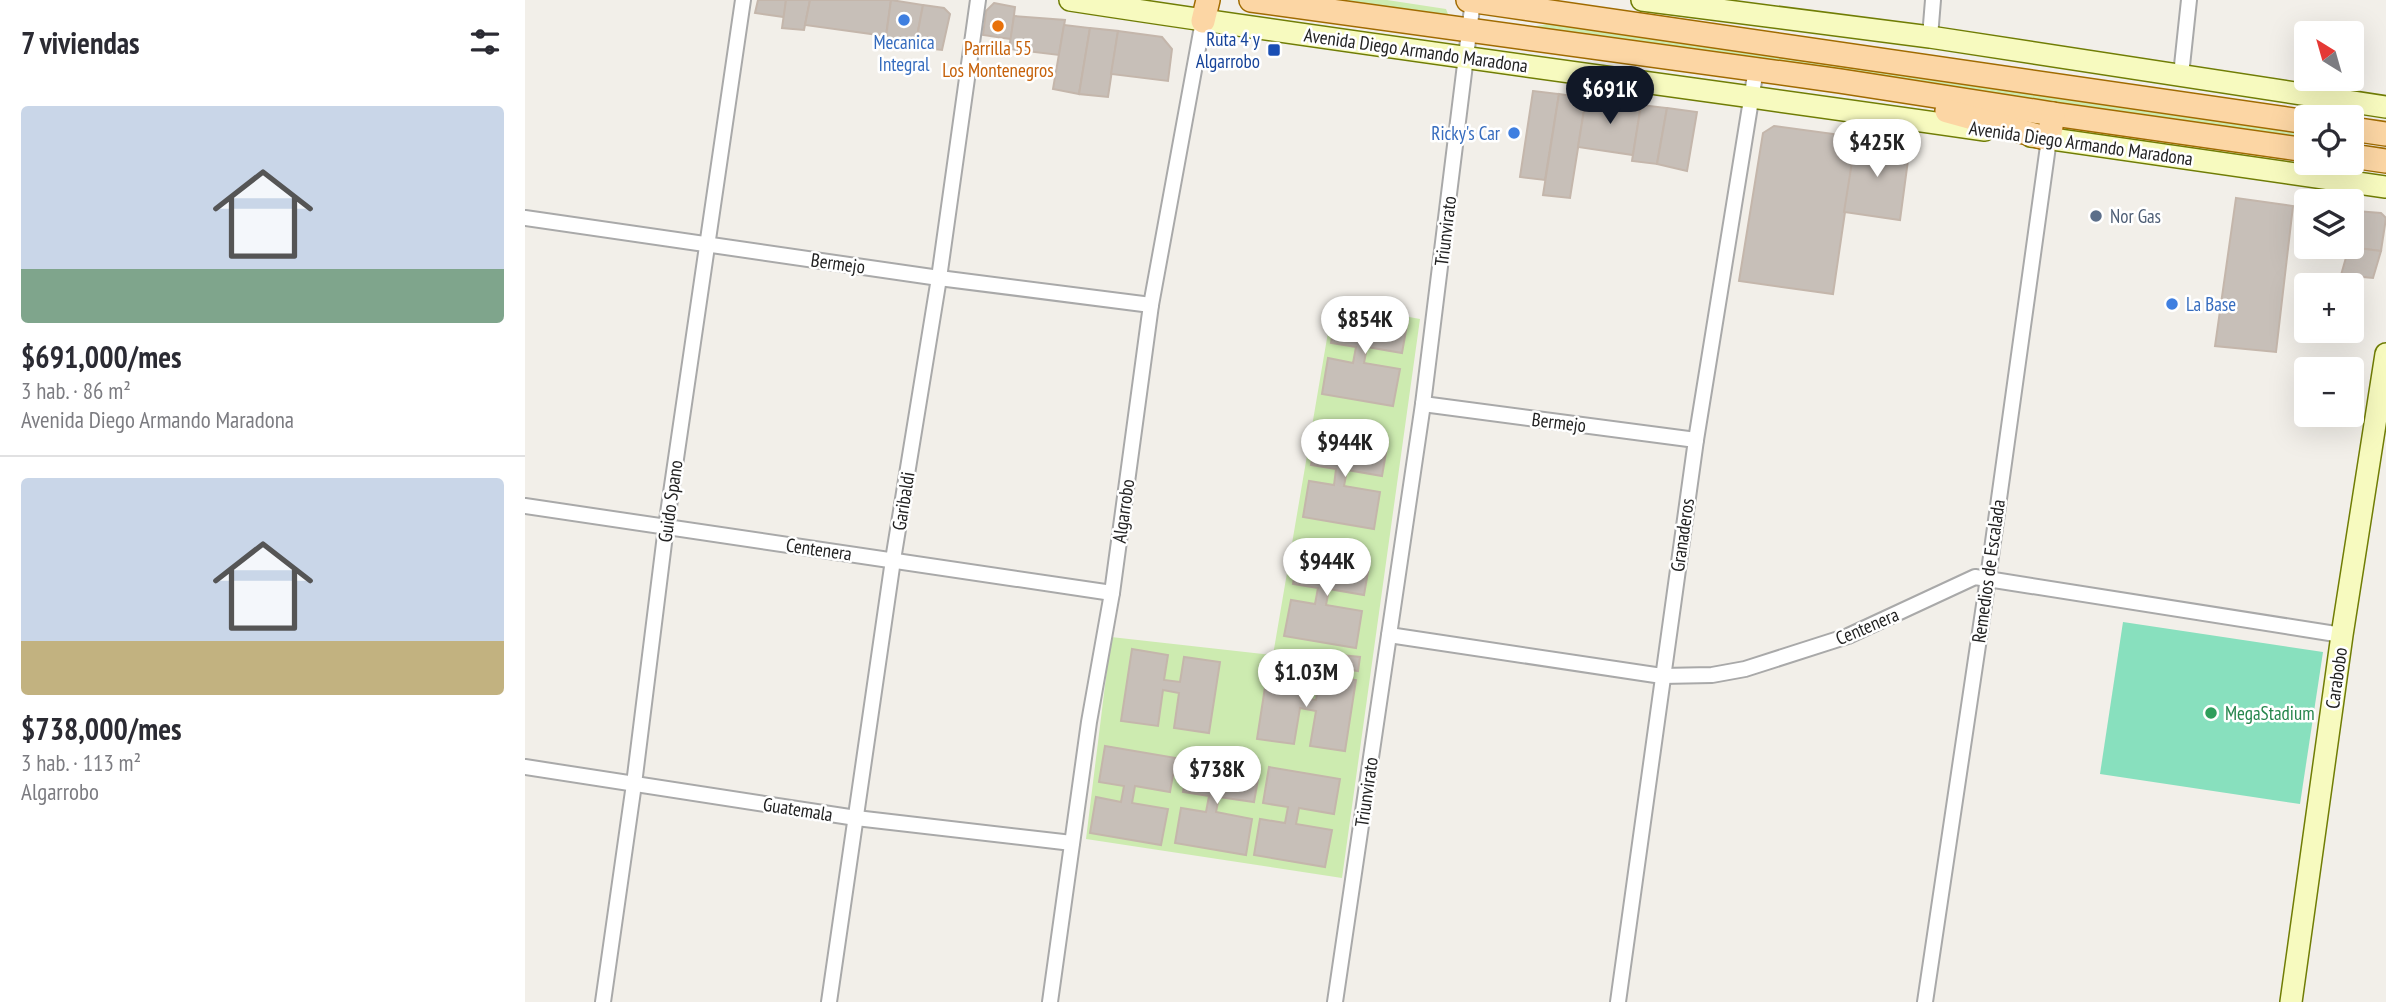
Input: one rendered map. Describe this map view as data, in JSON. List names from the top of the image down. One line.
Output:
{"streets":{"main road":["Avenida Diego Armando Maradona"],"street":["Triunvirato","Bermejo","Guido Spano","Garibaldi","Algarrobo","Granaderos","Centenera","Remedios de Escalada","Carabobo","Guatemala"]},"crossings":[["Avenida Diego Armando Maradona","Triunvirato"],["Avenida Diego Armando Maradona","Algarrobo"],["Avenida Diego Armando Maradona","Granaderos"],["Avenida Diego Armando Maradona","Remedios de Escalada"],["Triunvirato","Bermejo"],["Triunvirato","Centenera"],["Bermejo","Guido Spano"],["Bermejo","Garibaldi"],["Bermejo","Algarrobo"],["Bermejo","Granaderos"],["Guido Spano","Centenera"],["Guido Spano","Guatemala"],["Garibaldi","Centenera"],["Garibaldi","Guatemala"],["Algarrobo","Centenera"],["Algarrobo","Guatemala"],["Granaderos","Centenera"],["Centenera","Remedios de Escalada"],["Centenera","Carabobo"]],"places":{"other":["Mecanica Integral","Parrilla 55 Los Montenegros","Ricky's Car","Nor Gas","La Base","MegaStadium"],"transit":["Ruta 4 y Algarrobo"]},"north":"top left","page":{"heading":"7 viviendas","map_buttons":["+","−"],"price":["$691K","$425K","$854K","$944K","$944K","$1.03M","$738K"],"list":[{"name":"$691,000/mes","note":"3 hab. · 86 m² · Avenida Diego Armando Maradona"},{"name":"$738,000/mes","note":"3 hab. · 113 m² · Algarrobo"}]}}
